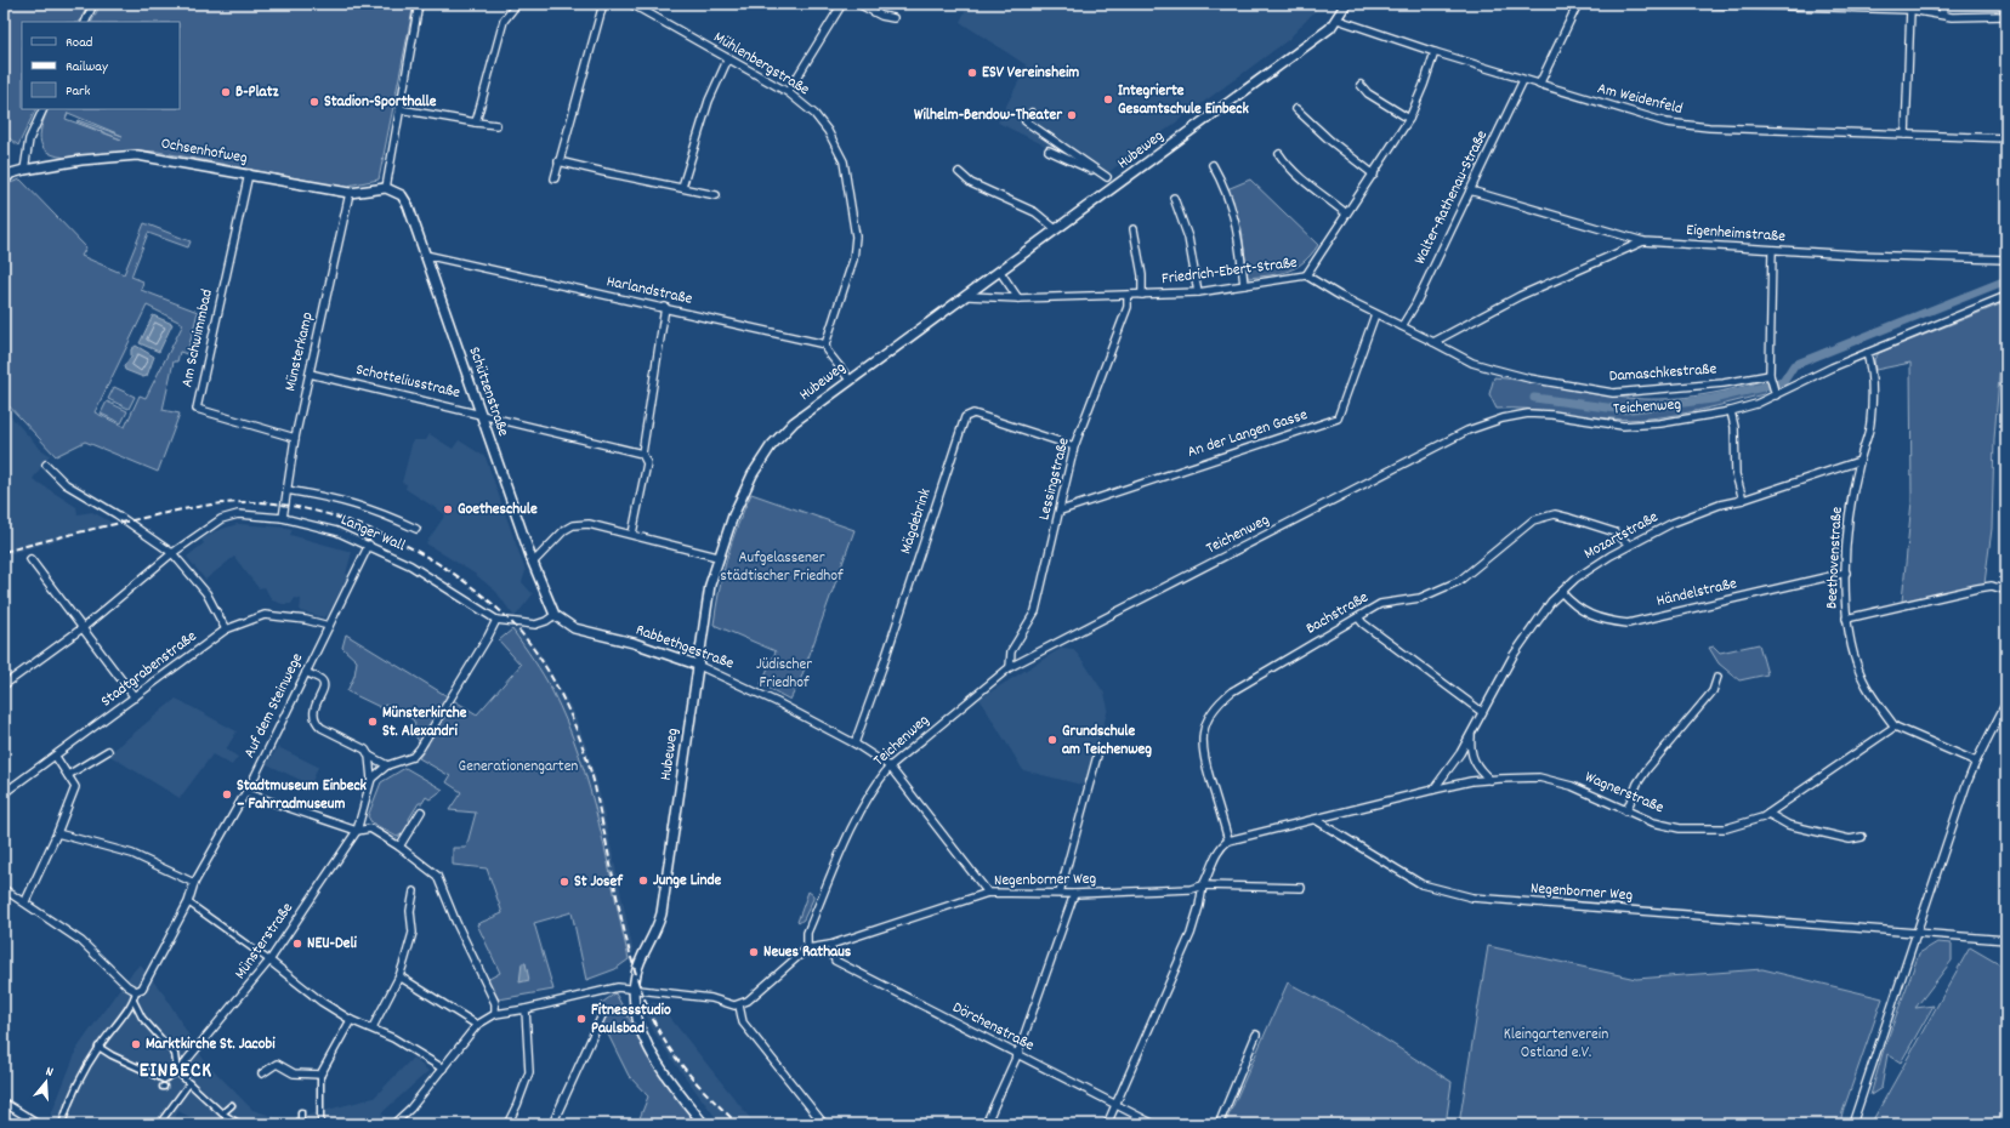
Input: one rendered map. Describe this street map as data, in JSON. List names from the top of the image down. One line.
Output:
{"streets":{"street":["Mühlenbergstraße","Am Weidenfeld","Hubeweg","Ochsenhofweg","Walter-Rathenau-Straße","Eigenheimstraße","Friedrich-Ebert-Straße","Harlandstraße","Am Schwimmbad","Münsterkamp","Damaschkestraße","Schotteliusstraße","Schützenstraße","Teichenweg","An der Langen Gasse","Lessingstraße","Mägdebrink","Langer Wall","Mozartstraße","Beethovenstraße","Händelstraße","Bachstraße","Rabbethgestraße","Stadtgrabenstraße","Auf dem Steinwege","Wagnerstraße","Negenborner Weg","Münsterstraße","Dörchenstraße"]},"crossings":[["Mühlenbergstraße","Harlandstraße"],["Am Weidenfeld","Hubeweg"],["Am Weidenfeld","Walter-Rathenau-Straße"],["Hubeweg","Friedrich-Ebert-Straße"],["Hubeweg","Rabbethgestraße"],["Ochsenhofweg","Am Schwimmbad"],["Ochsenhofweg","Münsterkamp"],["Ochsenhofweg","Schützenstraße"],["Walter-Rathenau-Straße","Eigenheimstraße"],["Walter-Rathenau-Straße","Friedrich-Ebert-Straße"],["Friedrich-Ebert-Straße","Damaschkestraße"],["Friedrich-Ebert-Straße","An der Langen Gasse"],["Friedrich-Ebert-Straße","Lessingstraße"],["Harlandstraße","Schützenstraße"],["Am Schwimmbad","Münsterkamp"],["Münsterkamp","Schotteliusstraße"],["Münsterkamp","Langer Wall"],["Schotteliusstraße","Schützenstraße"],["Schützenstraße","Langer Wall"],["Schützenstraße","Rabbethgestraße"],["Teichenweg","Lessingstraße"],["Teichenweg","Beethovenstraße"],["Teichenweg","Rabbethgestraße"],["Teichenweg","Negenborner Weg"],["An der Langen Gasse","Lessingstraße"],["Lessingstraße","Mägdebrink"],["Mägdebrink","Rabbethgestraße"],["Langer Wall","Rabbethgestraße"],["Langer Wall","Auf dem Steinwege"],["Mozartstraße","Beethovenstraße"],["Mozartstraße","Händelstraße"],["Mozartstraße","Bachstraße"],["Mozartstraße","Wagnerstraße"],["Beethovenstraße","Händelstraße"],["Beethovenstraße","Wagnerstraße"],["Rabbethgestraße","Negenborner Weg"],["Stadtgrabenstraße","Auf dem Steinwege"],["Wagnerstraße","Negenborner Weg"],["Negenborner Weg","Dörchenstraße"]],"districts":["EINBECK"],"parks":["Aufgelassener städtischer Friedhof","Jüdischer Friedhof","Generationengarten","Kleingartenverein Ostland e.V."],"places":["ESV Vereinsheim","B-Platz","Integrierte Gesamtschule Einbeck","Stadion-Sporthalle","Wilhelm-Bendow-Theater","Goetheschule","Münsterkirche St. Alexandri","Grundschule am Teichenweg","Stadtmuseum Einbeck – Fahrradmuseum","Junge Linde","St Josef","NEU-Deli","Neues Rathaus","Fitnessstudio Paulsbad","Marktkirche St. Jacobi"],"legend":["Road","Railway","Park"],"north":"top"}
